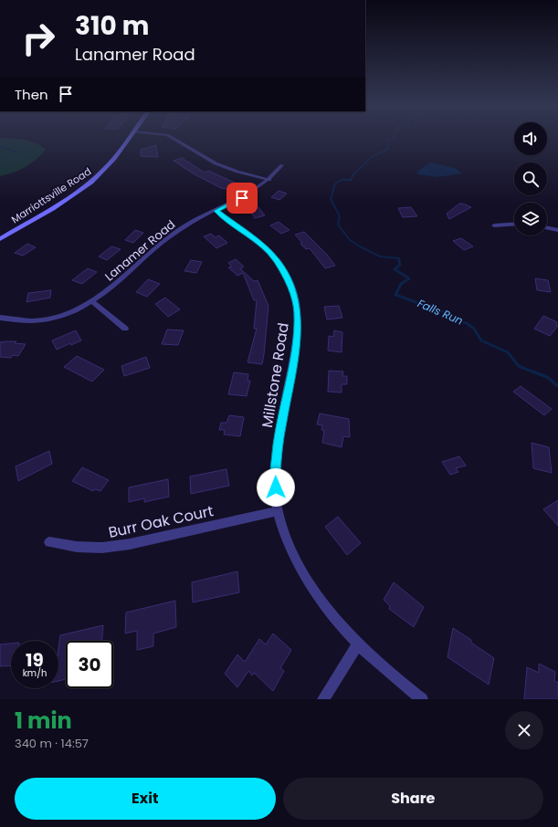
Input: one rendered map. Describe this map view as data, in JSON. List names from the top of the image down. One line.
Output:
{"streets":{"main road":["Marriottsville Road"],"street":["Lanamer Road","Millstone Road","Burr Oak Court"]},"crossings":[["Lanamer Road","Millstone Road"],["Millstone Road","Burr Oak Court"]],"water":["Falls Run"],"page":{"turn":["310 m","Lanamer Road"],"then":"Then","speed":"19 km/h","limit":"30","heading":["1 min","340 m · 14:57"],"buttons":["Exit","Share"]}}
